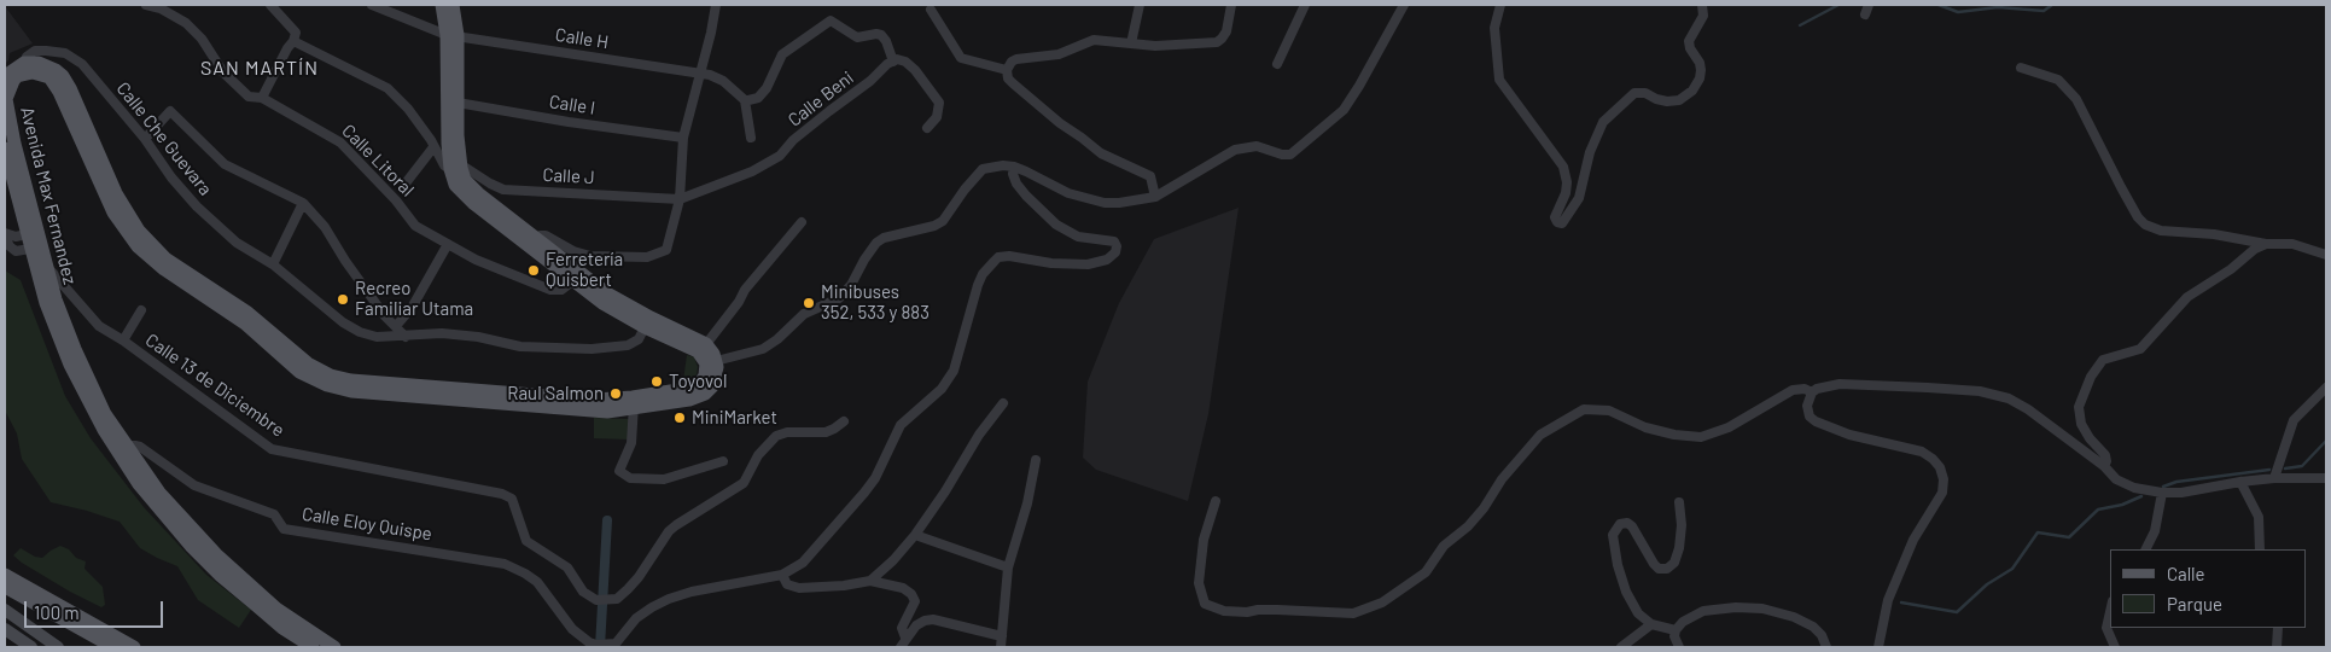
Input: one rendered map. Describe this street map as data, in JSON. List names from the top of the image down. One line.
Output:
{"streets":{"main road":["Avenida Max Fernandez"],"street":["Calle H","Calle Beni","Calle I","Calle Che Guevara","Calle Litoral","Calle J","Calle 13 de Diciembre","Calle Eloy Quispe"]},"crossings":[["Calle Beni","Calle J"],["Calle Che Guevara","Avenida Max Fernandez"],["Avenida Max Fernandez","Calle 13 de Diciembre"],["Avenida Max Fernandez","Calle Eloy Quispe"]],"districts":["SAN MARTÍN"],"places":["Ferretería Quisbert","Recreo Familiar Utama","Minibuses 352, 533 y 883","Toyovol","Raul Salmon","MiniMarket"],"legend":["Calle","Parque"],"scale_bar":"100 m"}
